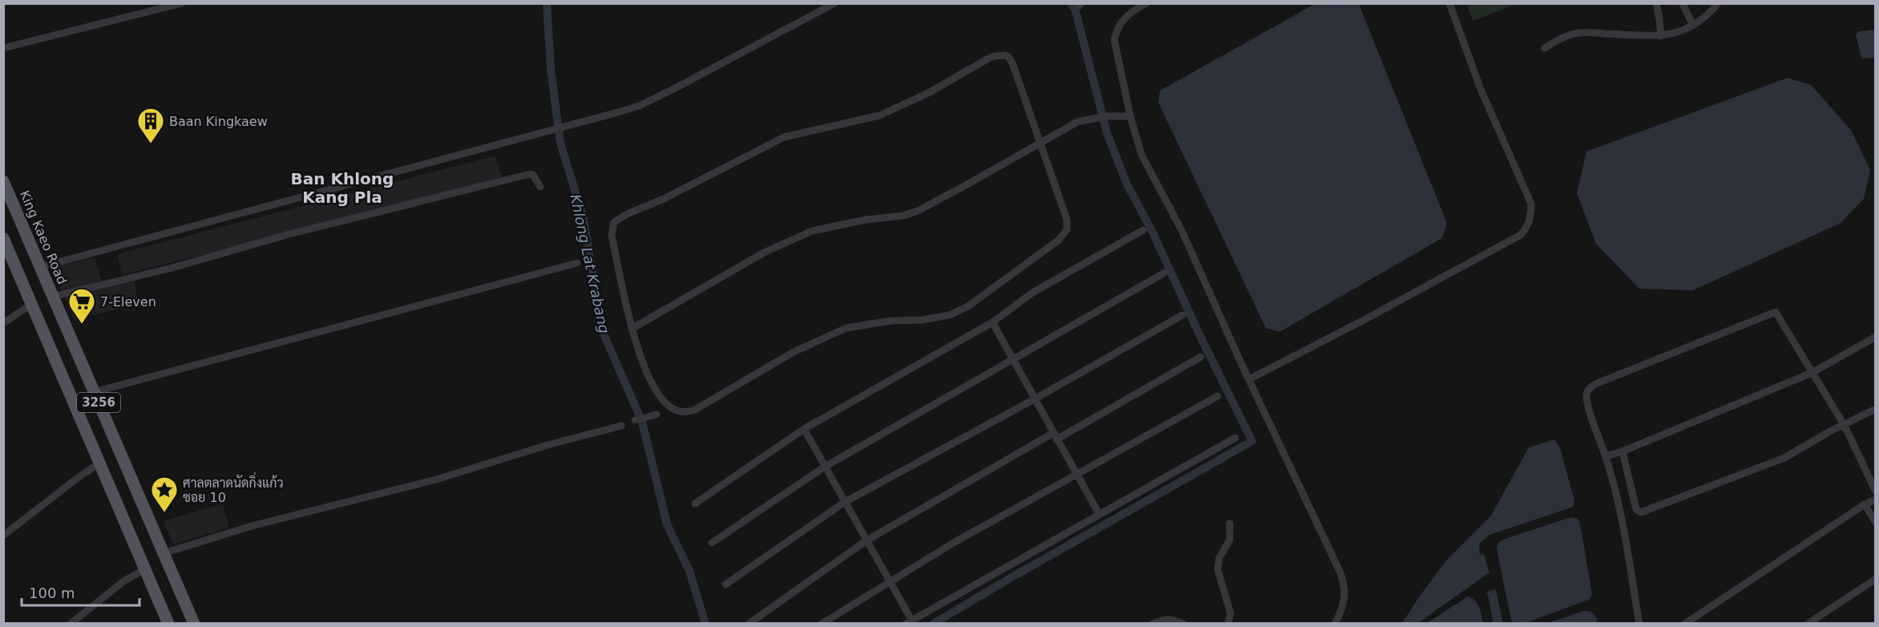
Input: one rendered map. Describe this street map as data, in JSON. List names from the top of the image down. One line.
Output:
{"streets":{"main road":["King Kaeo Road","3256"]},"districts":["Ban Khlong Kang Pla"],"water":["Khlong Lat Krabang"],"places":{"building":["Baan Kingkaew"],"supermarket":["7-Eleven"],"place":["ศาลตลาดนัดกิ่งแก้ว ซอย 10"]},"scale_bar":"100 m"}
